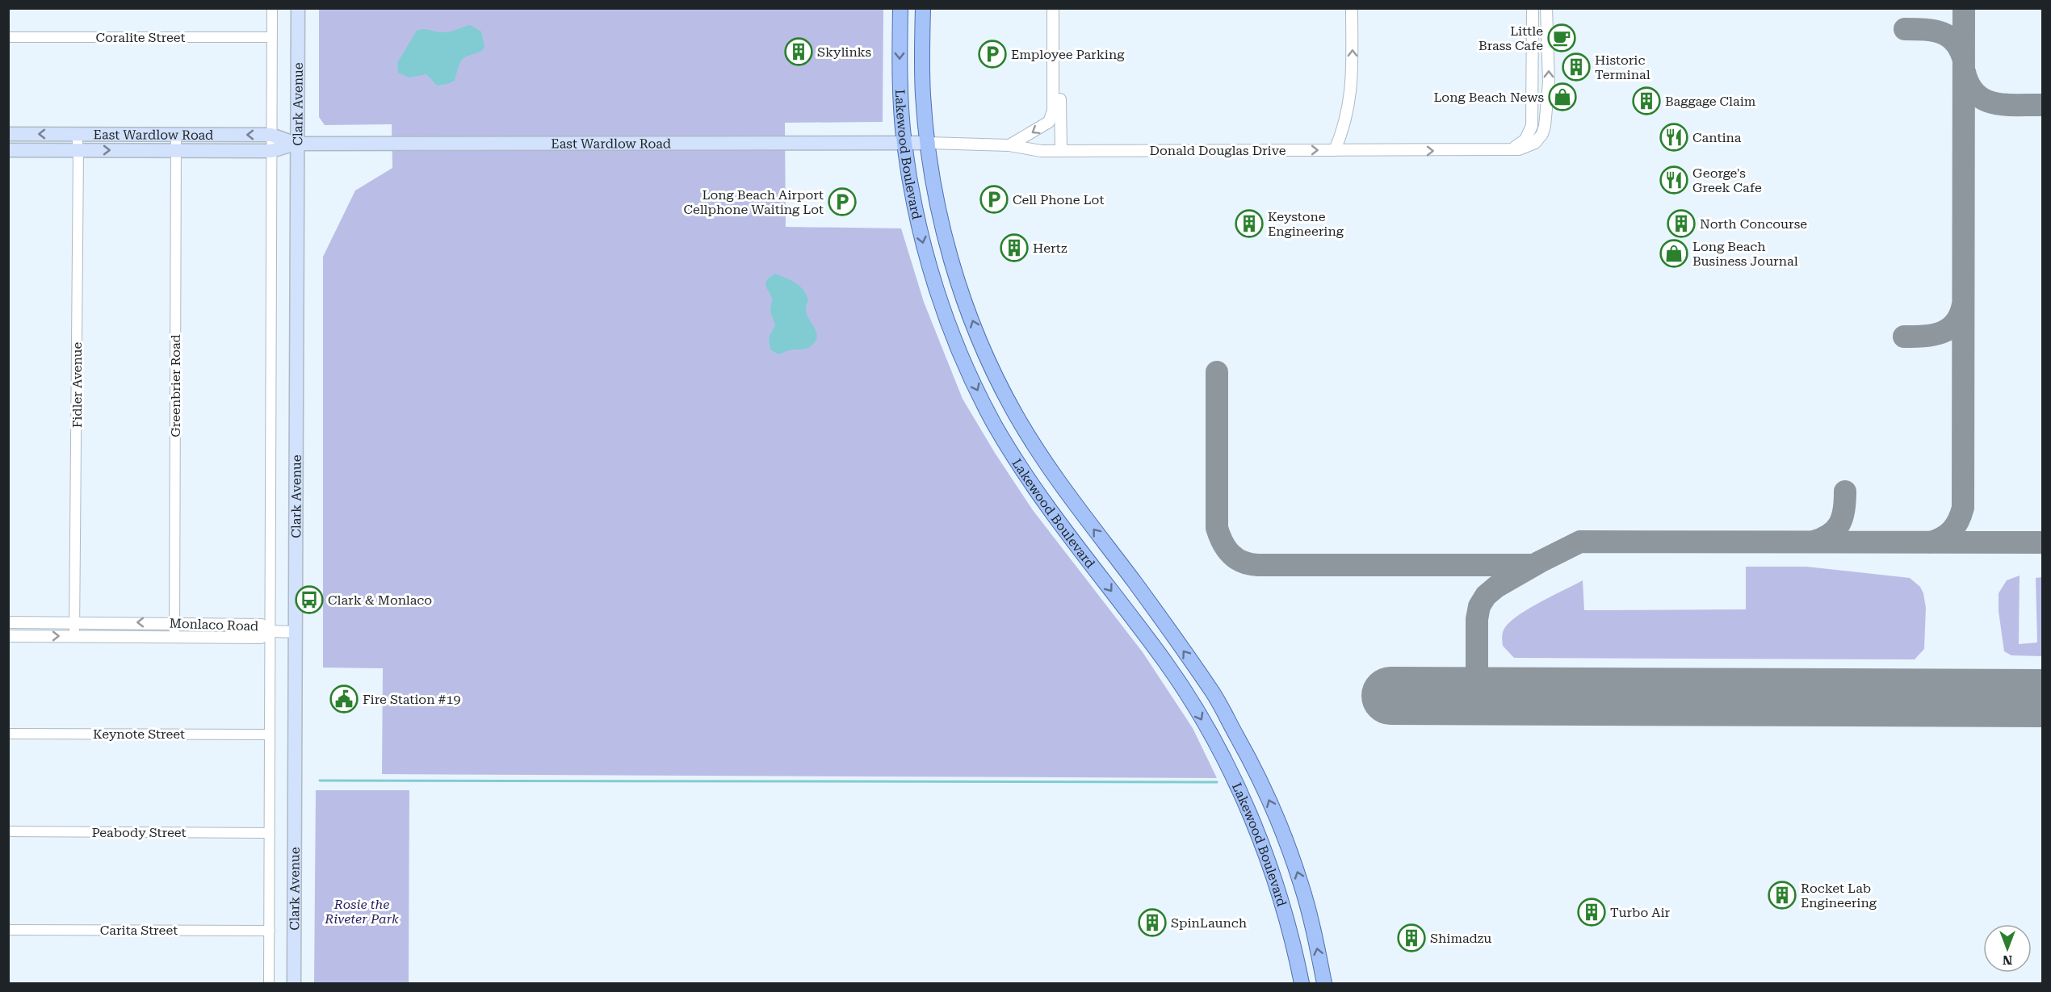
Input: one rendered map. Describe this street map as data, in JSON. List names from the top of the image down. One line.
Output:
{"streets":{"main road":["Clark Avenue","East Wardlow Road","Lakewood Boulevard"],"street":["Coralite Street","Donald Douglas Drive","Fidler Avenue","Greenbrier Road","Monlaco Road","Keynote Street","Peabody Street","Carita Street"]},"crossings":[["Coralite Street","Clark Avenue"],["Clark Avenue","East Wardlow Road"],["Clark Avenue","Monlaco Road"],["Clark Avenue","Keynote Street"],["Clark Avenue","Peabody Street"],["Clark Avenue","Carita Street"],["East Wardlow Road","Donald Douglas Drive"],["East Wardlow Road","Lakewood Boulevard"],["East Wardlow Road","Fidler Avenue"],["East Wardlow Road","Greenbrier Road"],["Donald Douglas Drive","Lakewood Boulevard"],["Fidler Avenue","Monlaco Road"],["Greenbrier Road","Monlaco Road"]],"one_way":["Donald Douglas Drive"],"parks":["Rosie the Riveter Park"],"places":{"cafe":["Little Brass Cafe"],"building":["Skylinks","Historic Terminal","Baggage Claim","Keystone Engineering","North Concourse","Hertz","Rocket Lab Engineering","Turbo Air","SpinLaunch","Shimadzu"],"parking":["Employee Parking","Cell Phone Lot","Long Beach Airport Cellphone Waiting Lot"],"shop":["Long Beach News","Long Beach Business Journal"],"restaurant":["Cantina","George's Greek Cafe"],"bus stop":["Clark & Monlaco"],"public building":["Fire Station #19"]},"north":"bottom"}
